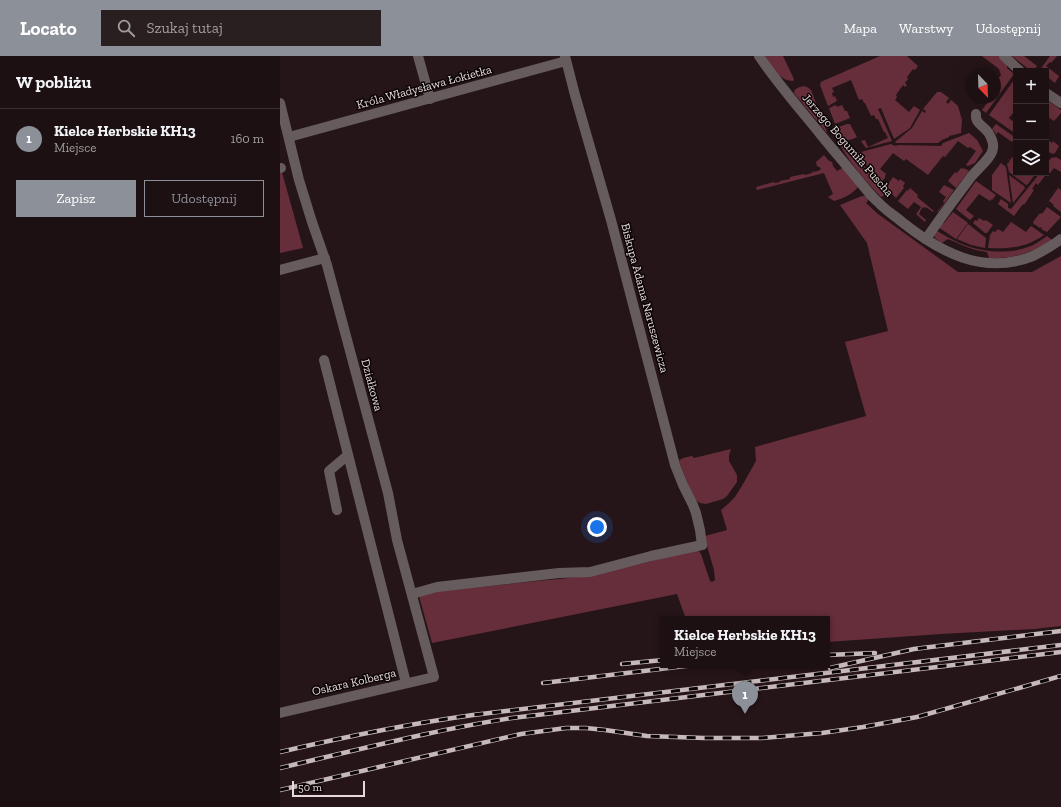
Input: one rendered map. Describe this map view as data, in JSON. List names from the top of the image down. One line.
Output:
{"streets":{"street":["Króla Władysława Łokietka","Jerzego Bogumiła Puscha","Biskupa Adama Naruszewicza","Działkowa","Oskara Kolberga"]},"crossings":[["Króla Władysława Łokietka","Biskupa Adama Naruszewicza"],["Króla Władysława Łokietka","Działkowa"],["Biskupa Adama Naruszewicza","Działkowa"],["Działkowa","Oskara Kolberga"]],"scale_bar":"50 m","north":"bottom right","page":{"header":"Locato","search":"Szukaj tutaj","nav":["Mapa","Warstwy","Udostępnij"],"heading":"W pobliżu","map_buttons":["+","−"],"list":[{"mark":"1","name":"Kielce Herbskie KH13","note":"Miejsce","value":"160 m"}],"buttons":["Zapisz","Udostępnij"],"popup":["Kielce Herbskie KH13","Miejsce"],"pins":"1","scale":"50 m"}}
